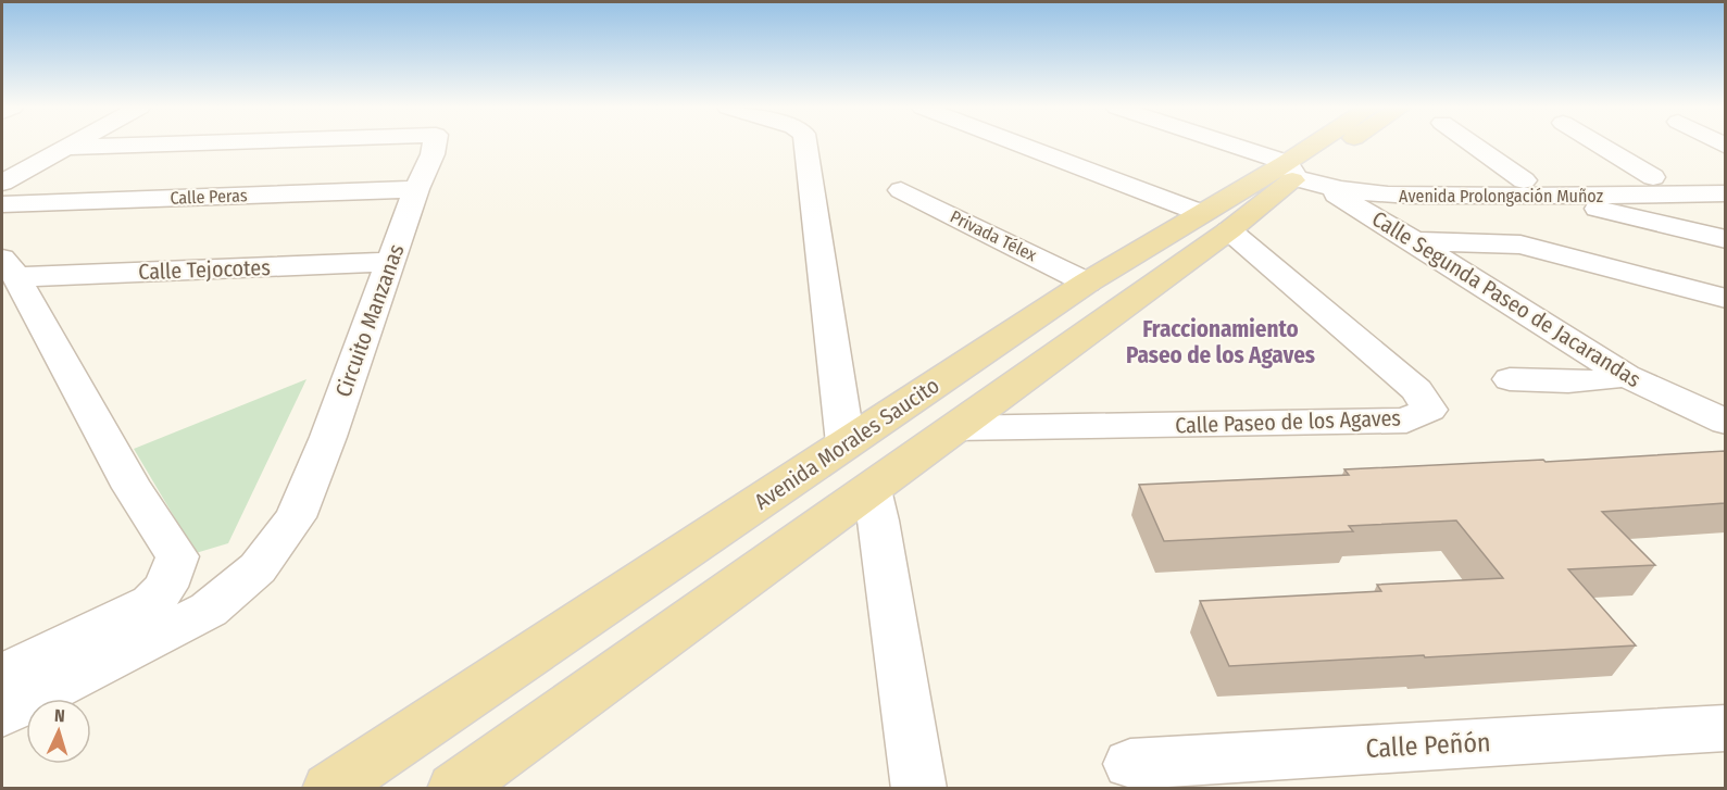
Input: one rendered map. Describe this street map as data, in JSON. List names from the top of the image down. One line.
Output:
{"streets":{"main road":["Avenida Morales Saucito"],"street":["Avenida Prolongación Muñoz","Calle Peras","Privada Télex","Calle Tejocotes","Calle Segunda Paseo de Jacarandas","Circuito Manzanas","Calle Paseo de los Agaves","Calle Peñón"]},"crossings":[["Avenida Prolongación Muñoz","Calle Segunda Paseo de Jacarandas"],["Avenida Prolongación Muñoz","Avenida Morales Saucito"],["Calle Peras","Circuito Manzanas"],["Privada Télex","Avenida Morales Saucito"],["Calle Tejocotes","Circuito Manzanas"],["Calle Segunda Paseo de Jacarandas","Avenida Morales Saucito"],["Calle Paseo de los Agaves","Avenida Morales Saucito"]],"districts":["Fraccionamiento Paseo de los Agaves"],"north":"top"}
